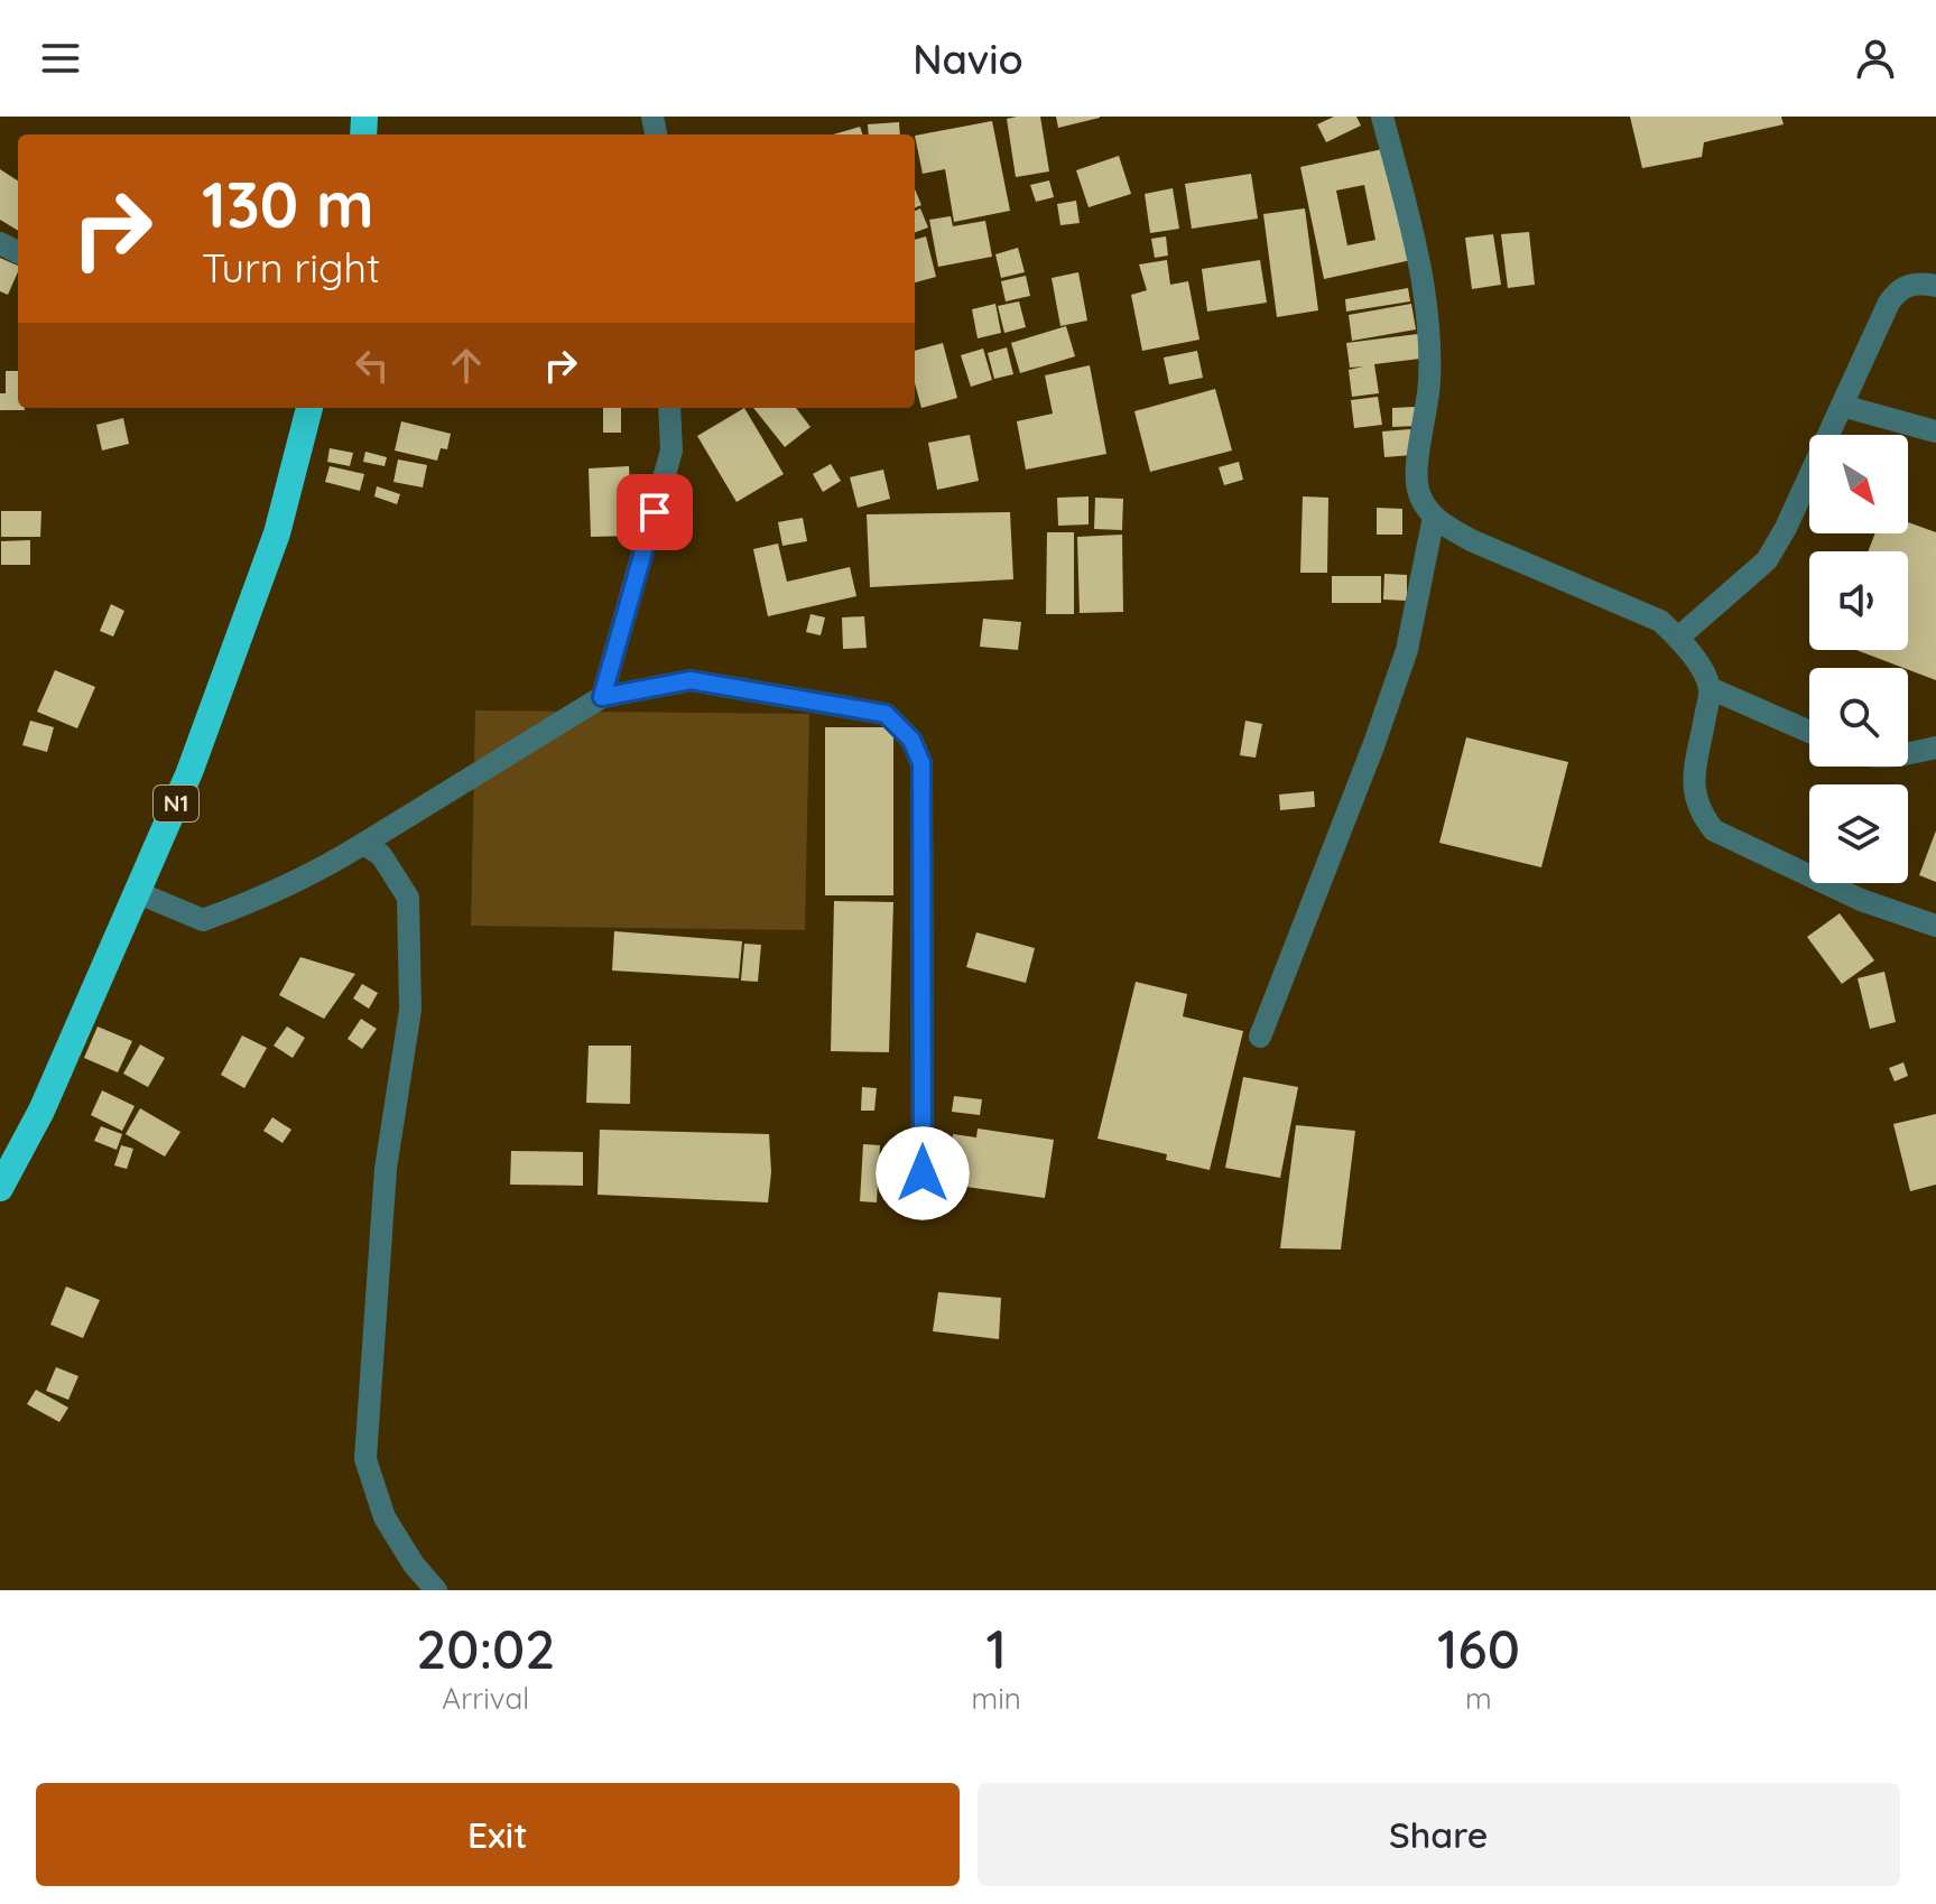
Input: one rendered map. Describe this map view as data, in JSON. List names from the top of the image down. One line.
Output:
{"streets":{"highway":["N1"]},"north":"bottom right","page":{"header":"Navio","turn":["130 m","Turn right"],"eta":["20:02","Arrival","1","min","160","m"],"buttons":["Exit","Share"]}}
